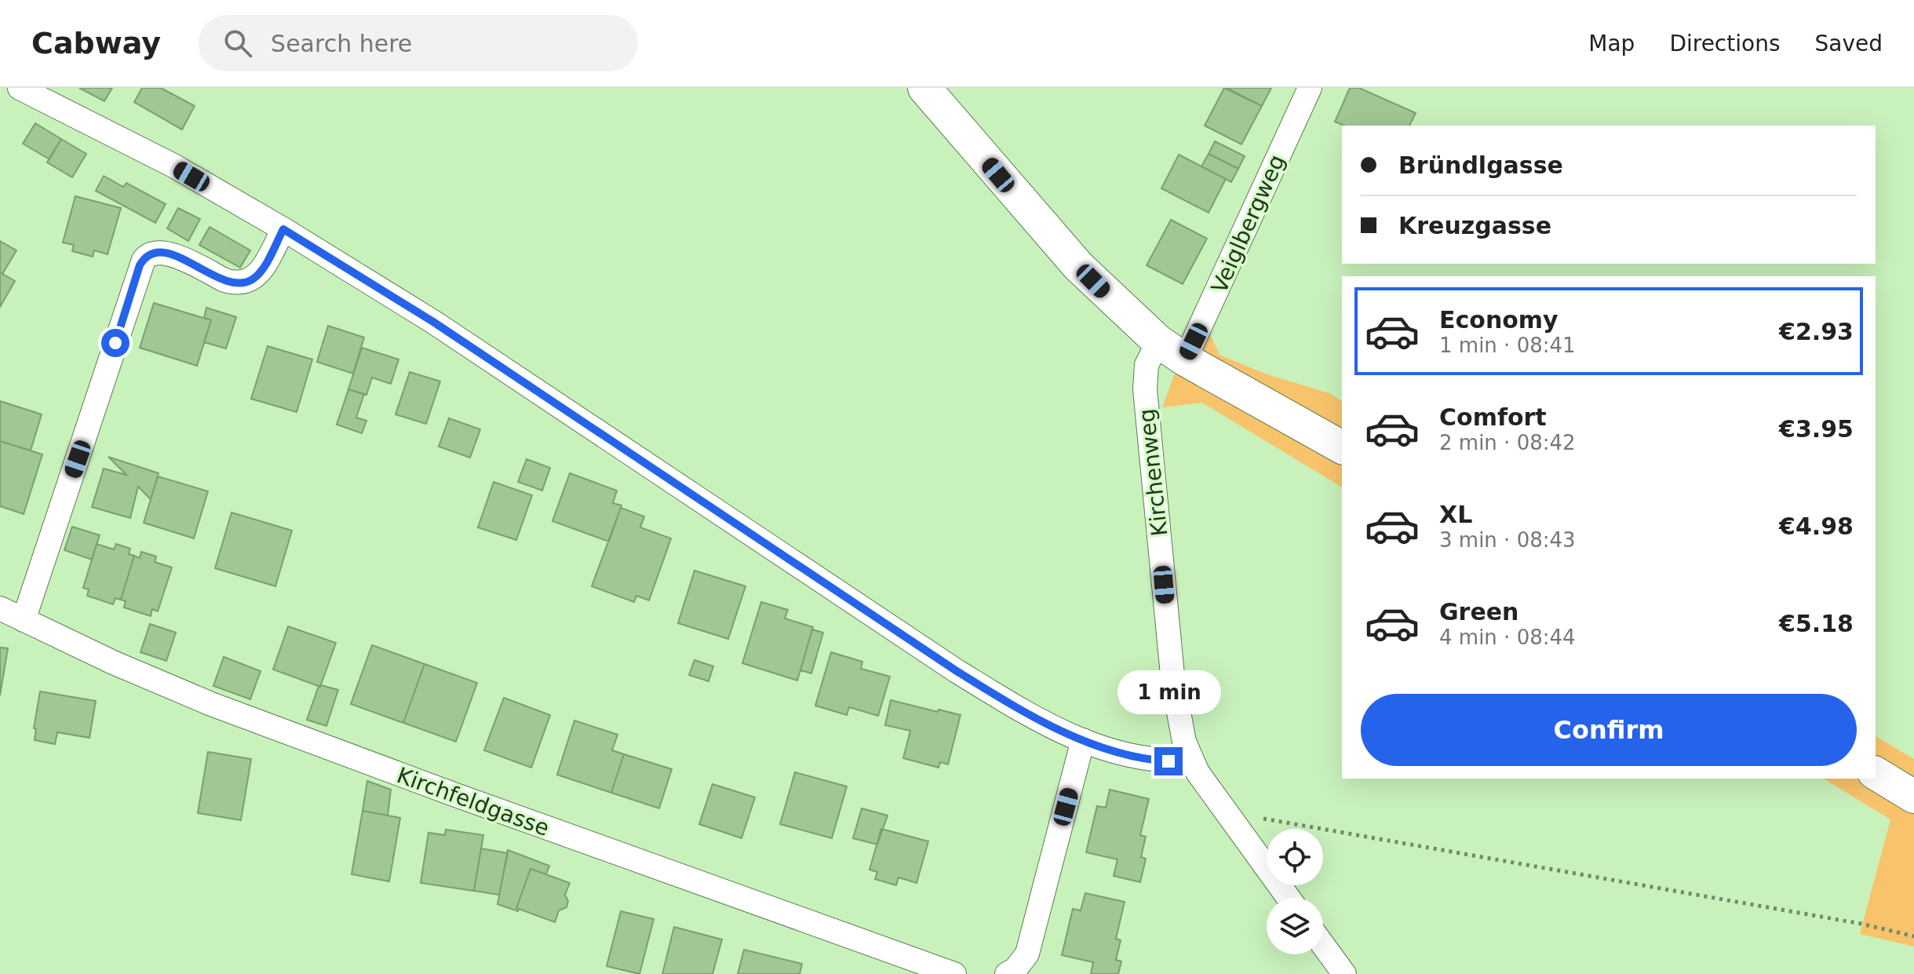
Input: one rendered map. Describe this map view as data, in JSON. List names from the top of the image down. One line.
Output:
{"streets":{"street":["Veiglbergweg","Kirchenweg","Kirchfeldgasse"]},"page":{"header":"Cabway","search":"Search here","nav":["Map","Directions","Saved"],"banner":["Bründlgasse","Kreuzgasse"],"list":[{"name":"Economy","note":"1 min · 08:41","value":"€2.93"},{"name":"Comfort","note":"2 min · 08:42","value":"€3.95"},{"name":"XL","note":"3 min · 08:43","value":"€4.98"},{"name":"Green","note":"4 min · 08:44","value":"€5.18"}],"bubble":"1 min","buttons":"Confirm"}}
